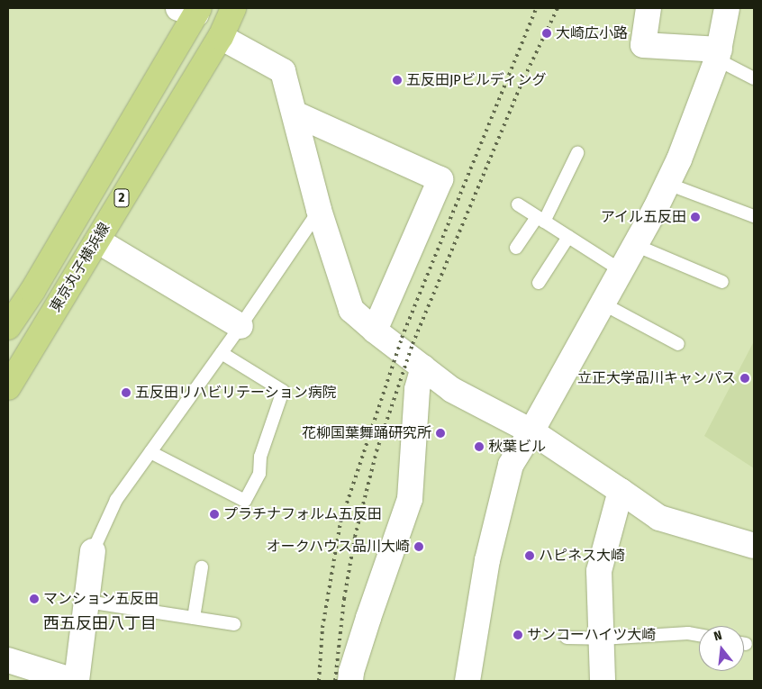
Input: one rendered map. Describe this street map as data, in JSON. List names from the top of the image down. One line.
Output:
{"streets":{"main road":["2","東京丸子横浜線"]},"districts":["西五反田八丁目"],"places":["大崎広小路","五反田JPビルディング","アイル五反田","立正大学品川キャンパス","五反田リハビリテーション病院","花柳国葉舞踊研究所","秋葉ビル","プラチナフォルム五反田","オークハウス品川大崎","ハピネス大崎","マンション五反田","サンコーハイツ大崎"],"north":"top"}
